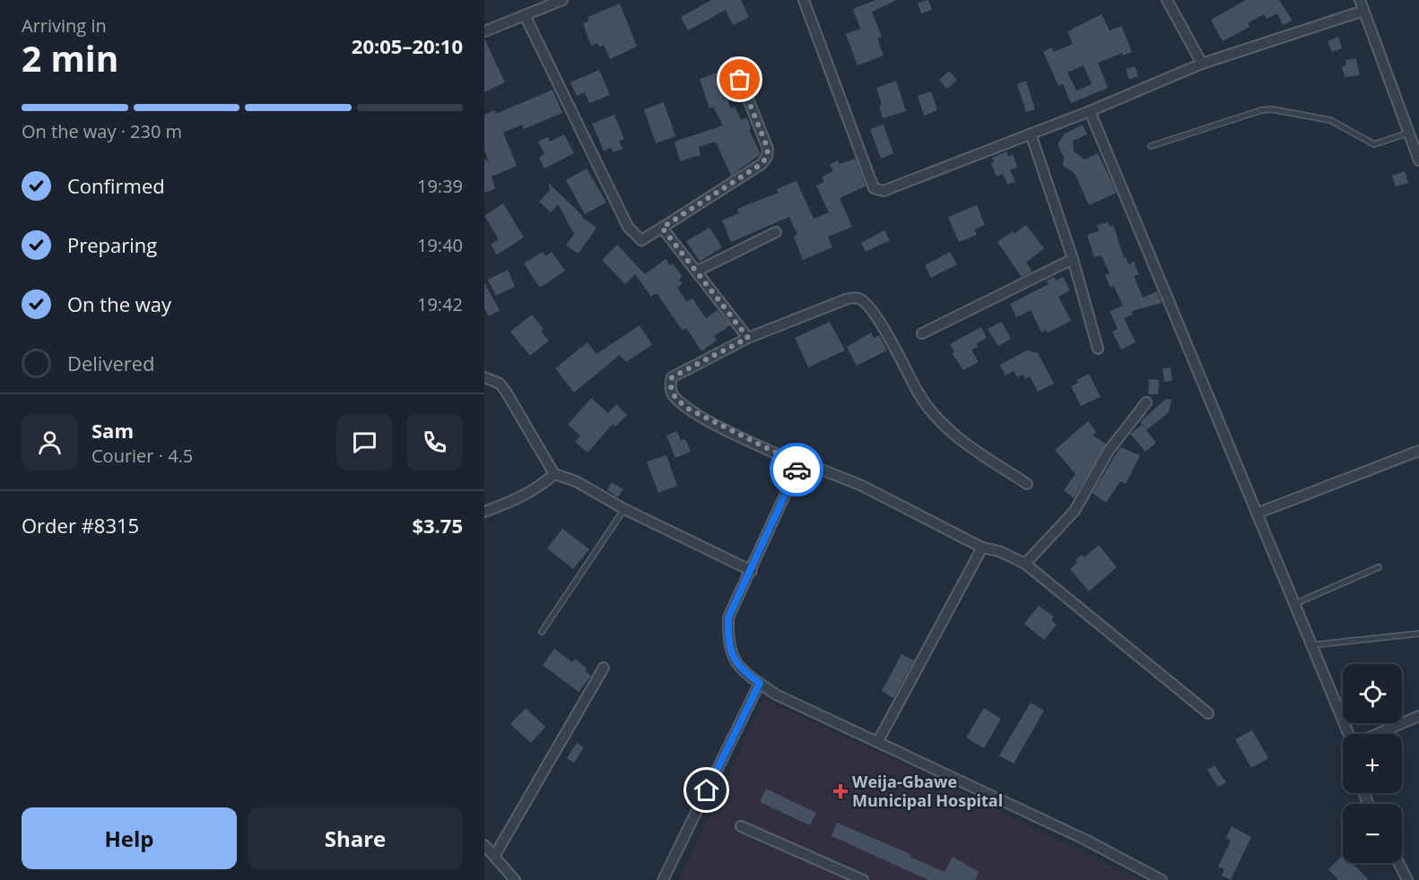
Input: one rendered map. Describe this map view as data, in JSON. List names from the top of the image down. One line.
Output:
{"places":{"health":["Weija-Gbawe Municipal Hospital"]},"page":{"heading":["2 min","Arriving in","20:05–20:10"],"panel":["Sam","Courier · 4.5","Order #8315","$3.75"],"bar":"On the way · 230 m","list":[["Confirmed","19:39"],["Preparing","19:40"],["On the way","19:42"],"Delivered"],"map_buttons":["+","−"],"buttons":["Help","Share"]}}
